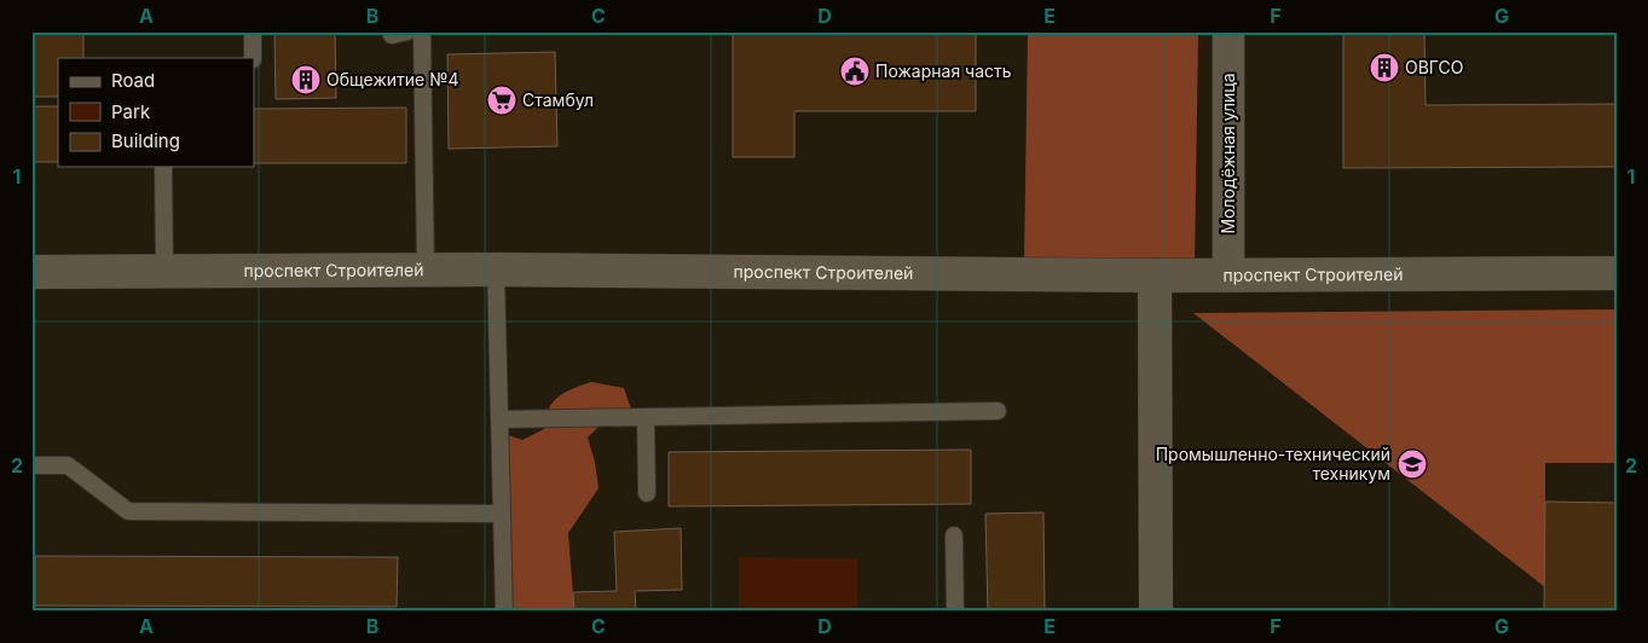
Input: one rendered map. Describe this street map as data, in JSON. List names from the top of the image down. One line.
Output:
{"streets":{"street":["Молодёжная улица","проспект Строителей"]},"crossings":[["Молодёжная улица","проспект Строителей"]],"places":{"building":["ОВГСО","Общежитие №4"],"public building":["Пожарная часть"],"supermarket":["Стамбул"],"school or university":["Промышленно-технический техникум"]},"legend":["Road","Park","Building"],"grid":{"columns":["A","B","C","D","E","F","G"],"rows":["1","2"]}}
